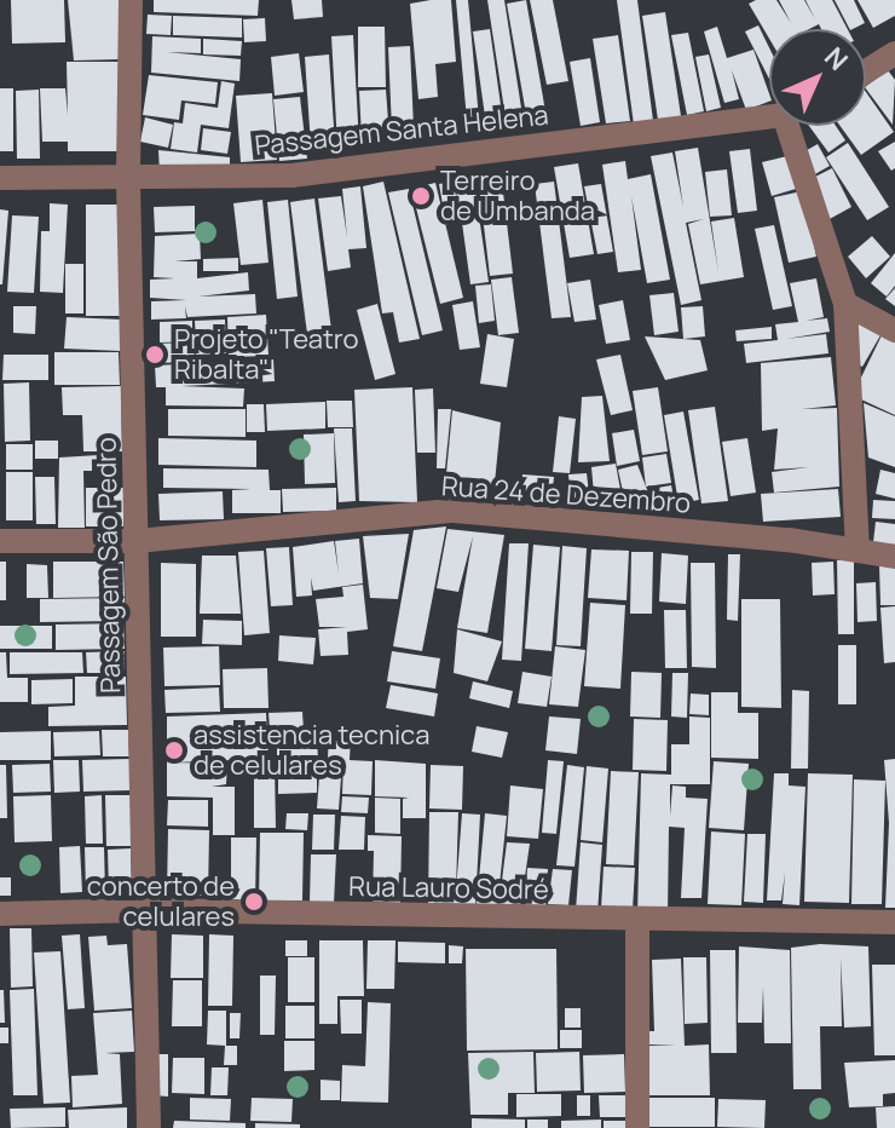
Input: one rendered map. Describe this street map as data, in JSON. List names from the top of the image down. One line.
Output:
{"streets":{"street":["Passagem Santa Helena","Rua 24 de Dezembro","Passagem São Pedro","Rua Lauro Sodré"]},"crossings":[["Passagem Santa Helena","Passagem São Pedro"],["Rua 24 de Dezembro","Passagem São Pedro"],["Passagem São Pedro","Rua Lauro Sodré"]],"places":["Terreiro de Umbanda","Projeto \"Teatro Ribalta\"","assistencia tecnica de celulares","concerto de celulares"],"north":"top right"}
